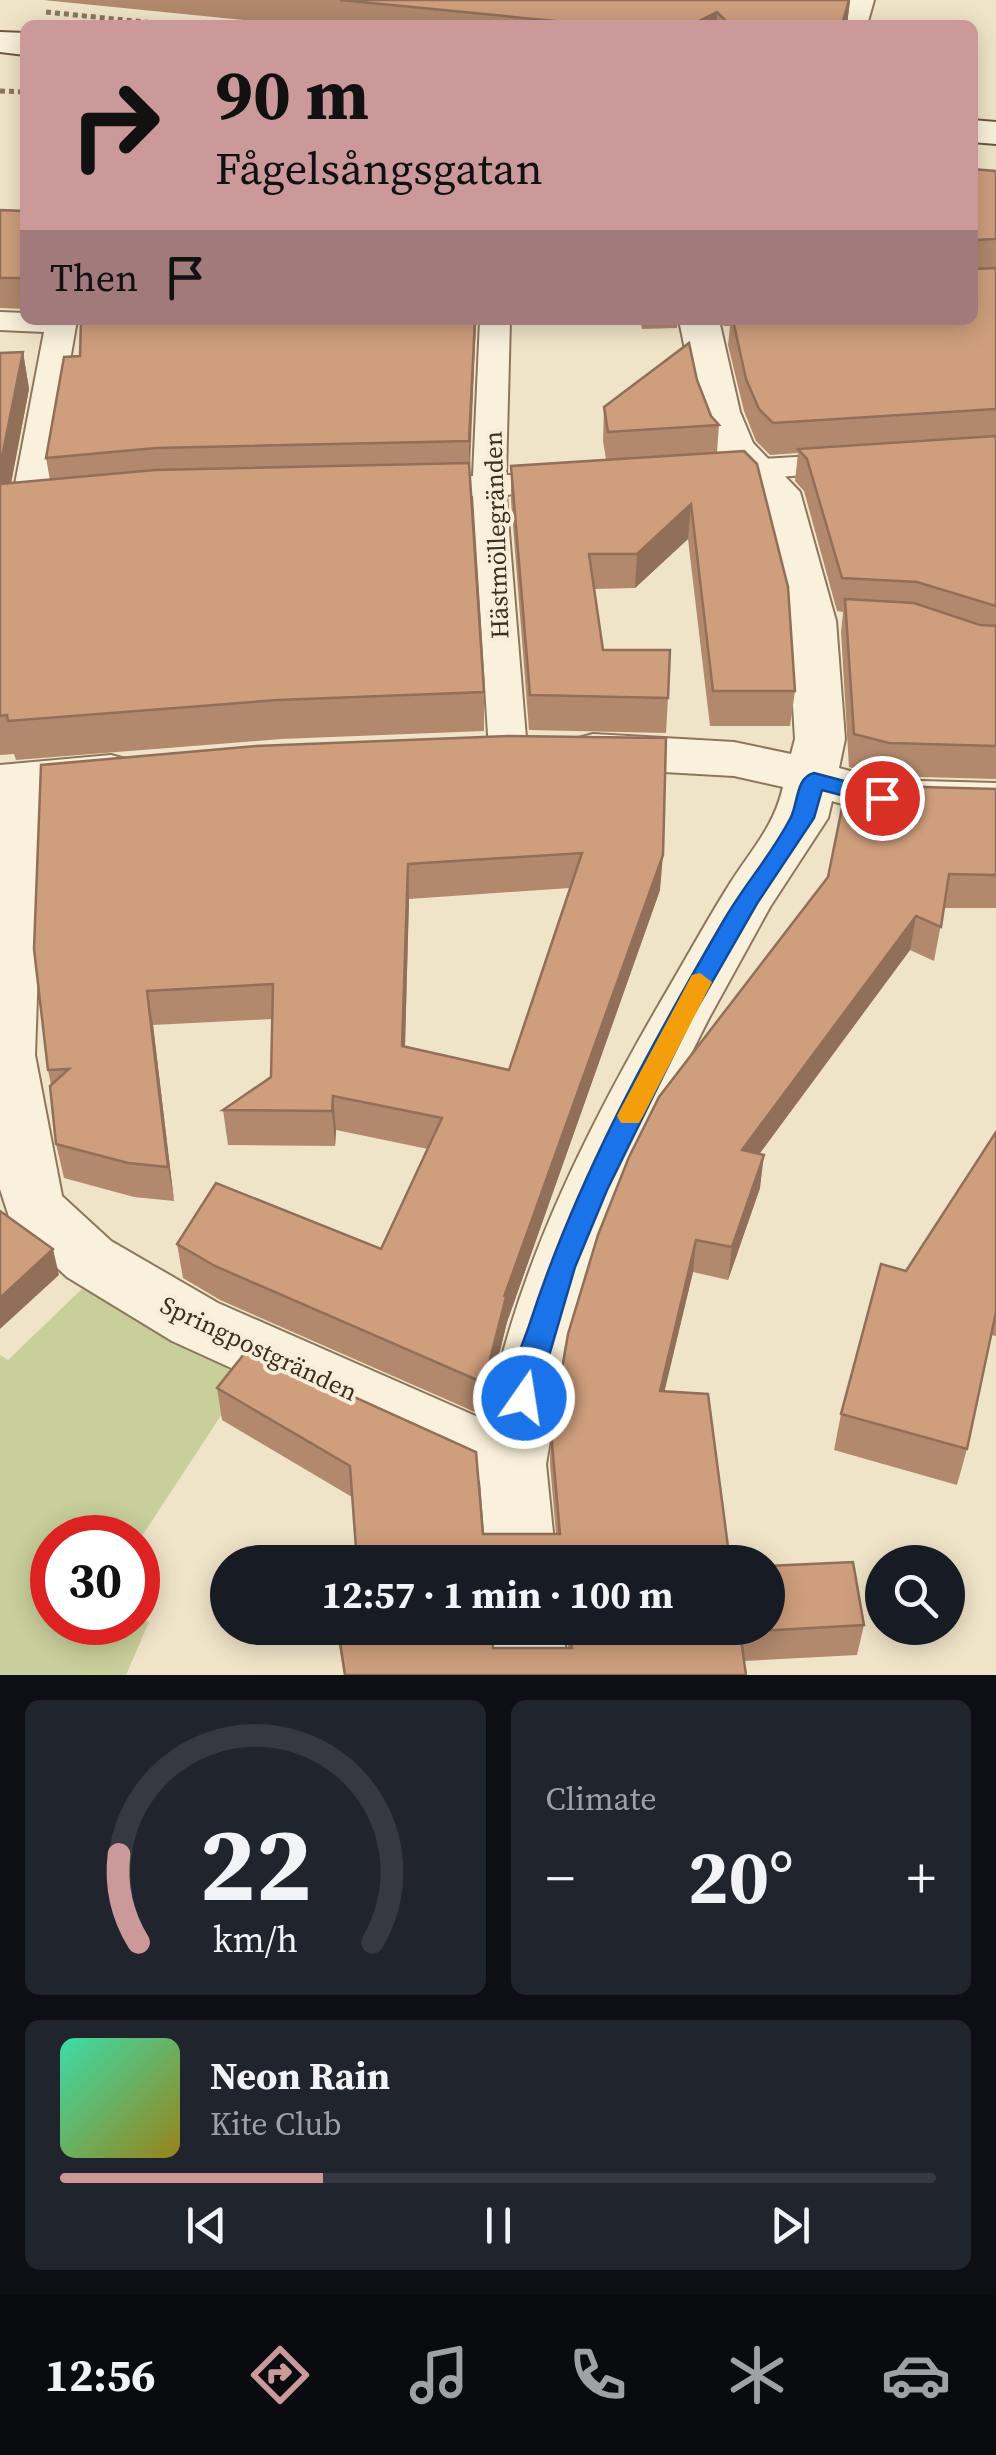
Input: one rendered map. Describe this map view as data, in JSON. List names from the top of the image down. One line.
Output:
{"streets":{"street":["Hästmöllegränden","Springpostgränden"]},"page":{"turn":["90 m","Fågelsångsgatan"],"then":"Then","limit":"30","trip":"12:57 · 1 min · 100 m","tile":"Climate","heat":["−","20°","+"],"song":["Neon Rain","Kite Club"],"tabs":"12:56","gauge":["22","km/h"]}}
